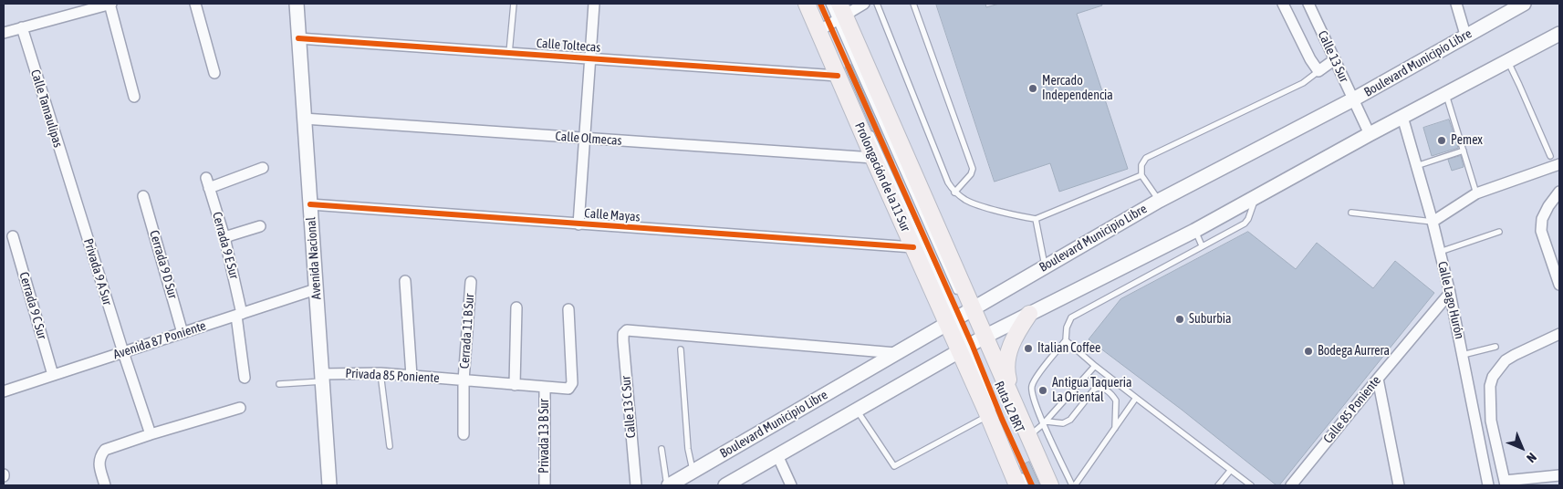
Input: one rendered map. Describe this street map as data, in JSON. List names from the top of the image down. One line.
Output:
{"streets":{"main road":["Boulevard Municipio Libre","Prolongación de la 11 Sur","Avenida Nacional"],"street":["Calle Toltecas","Calle 13 Sur","Calle Tamaulipas","Calle Olmecas","Calle Mayas","Cerrada 9 E Sur","Cerrada 9 D Sur","Privada 9 A Sur","Calle Lago Hurón","Cerrada 9 C Sur","Cerrada 11 B Sur","Avenida 87 Poniente","Privada 85 Poniente","Calle 13 C Sur","Calle 85 Poniente","Privada 13 B Sur"],"lane":["Ruta L2 BRT"]},"crossings":[["Calle Toltecas","Prolongación de la 11 Sur"],["Calle Toltecas","Avenida Nacional"],["Calle 13 Sur","Boulevard Municipio Libre"],["Boulevard Municipio Libre","Prolongación de la 11 Sur"],["Boulevard Municipio Libre","Calle 13 C Sur"],["Calle Tamaulipas","Privada 9 A Sur"],["Calle Olmecas","Prolongación de la 11 Sur"],["Calle Olmecas","Avenida Nacional"],["Prolongación de la 11 Sur","Calle Mayas"],["Prolongación de la 11 Sur","Ruta L2 BRT"],["Calle Mayas","Avenida Nacional"],["Cerrada 9 E Sur","Avenida 87 Poniente"],["Avenida Nacional","Avenida 87 Poniente"],["Avenida Nacional","Privada 85 Poniente"],["Cerrada 9 D Sur","Avenida 87 Poniente"],["Privada 9 A Sur","Avenida 87 Poniente"],["Calle Lago Hurón","Calle 85 Poniente"],["Cerrada 9 C Sur","Avenida 87 Poniente"],["Cerrada 11 B Sur","Privada 85 Poniente"],["Privada 85 Poniente","Privada 13 B Sur"]],"places":["Mercado Independencia","Pemex","Suburbia","Italian Coffee","Bodega Aurrera","Antigua Taqueria La Oriental"],"north":"bottom right"}
